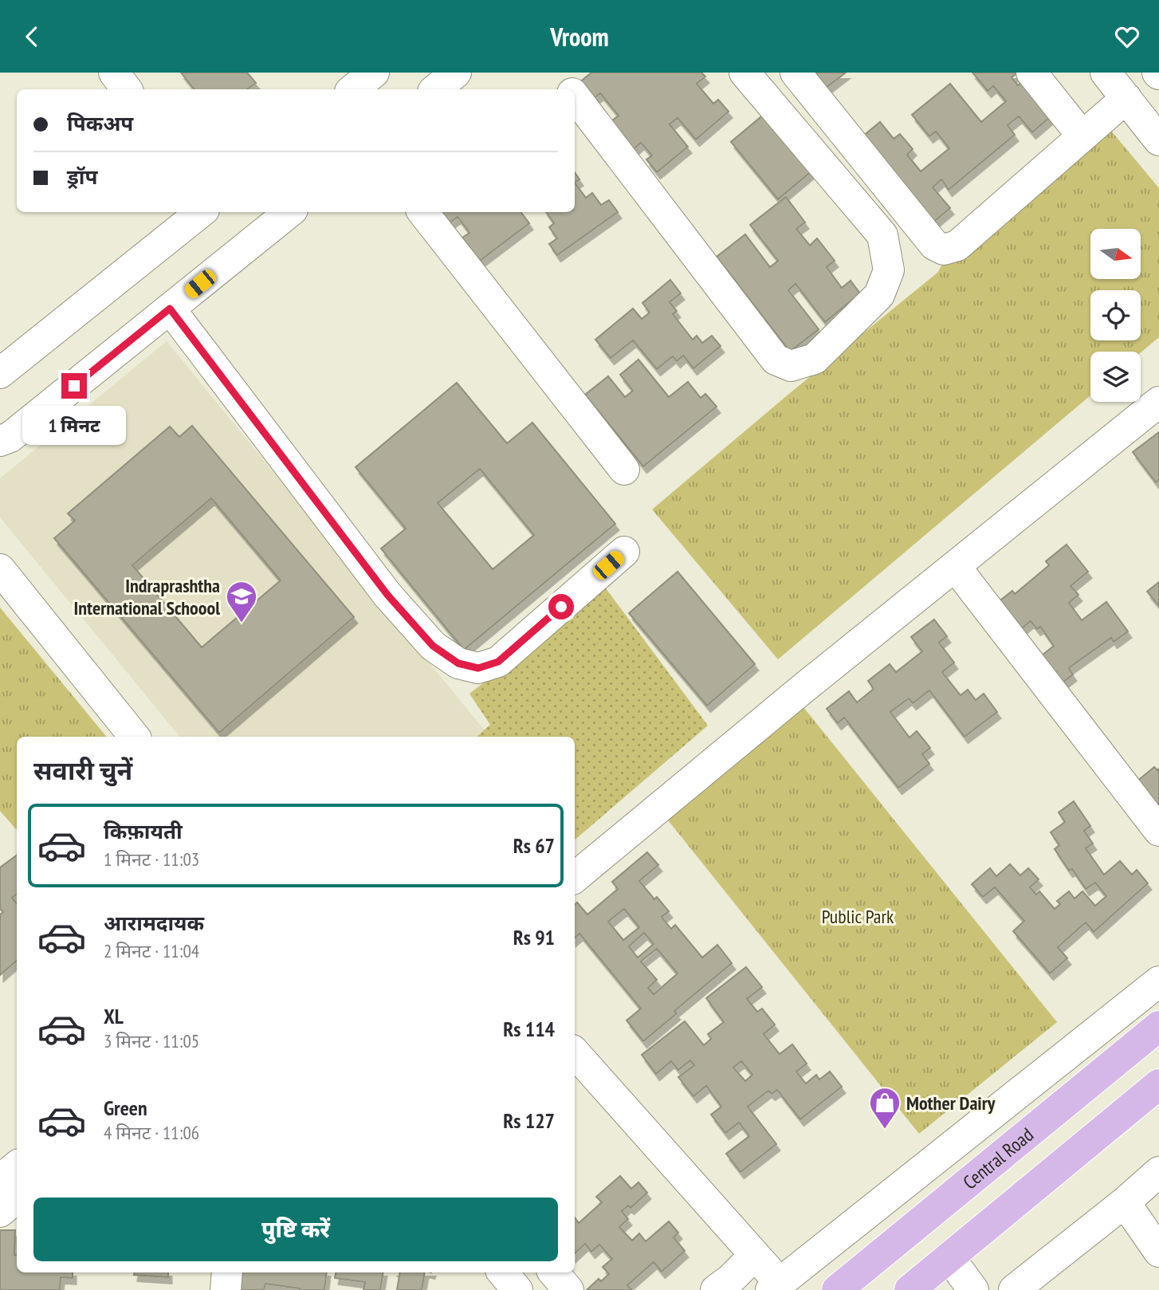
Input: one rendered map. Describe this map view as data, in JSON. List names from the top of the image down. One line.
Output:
{"streets":{"main road":["Central Road"]},"parks":["Public Park"],"places":{"school or university":["Indraprashtha International Schoool"],"shop":["Mother Dairy"]},"north":"right","page":{"header":"Vroom","banner":["पिकअप","ड्रॉप"],"bubble":"1 मिनट","heading":"सवारी चुनें","list":[{"name":"किफ़ायती","note":"1 मिनट · 11:03","value":"Rs 67"},{"name":"आरामदायक","note":"2 मिनट · 11:04","value":"Rs 91"},{"name":"XL","note":"3 मिनट · 11:05","value":"Rs 114"},{"name":"Green","note":"4 मिनट · 11:06","value":"Rs 127"}],"buttons":"पुष्टि करें"}}
